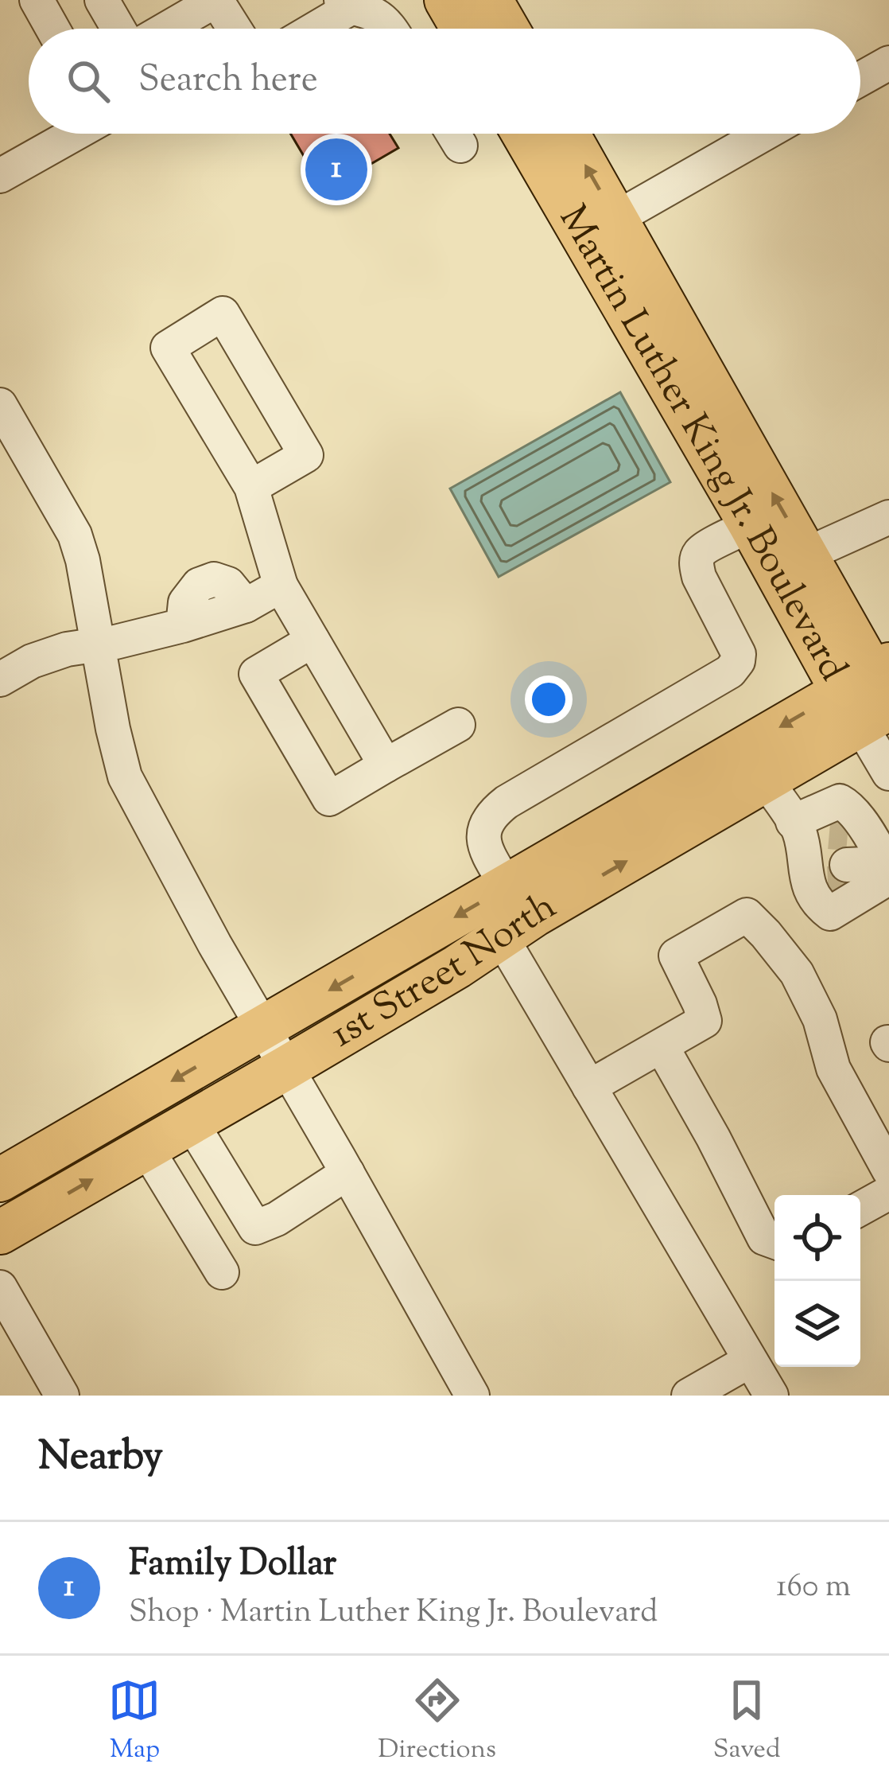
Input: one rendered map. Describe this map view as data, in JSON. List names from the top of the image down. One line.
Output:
{"streets":{"main road":["Martin Luther King Jr. Boulevard","1st Street North"]},"crossings":[["Martin Luther King Jr. Boulevard","1st Street North"]],"page":{"search":"Search here","pins":"1","heading":"Nearby","list":[{"mark":"1","name":"Family Dollar","note":"Shop · Martin Luther King Jr. Boulevard","value":"160 m"}],"nav":["Map","Directions","Saved"]}}
